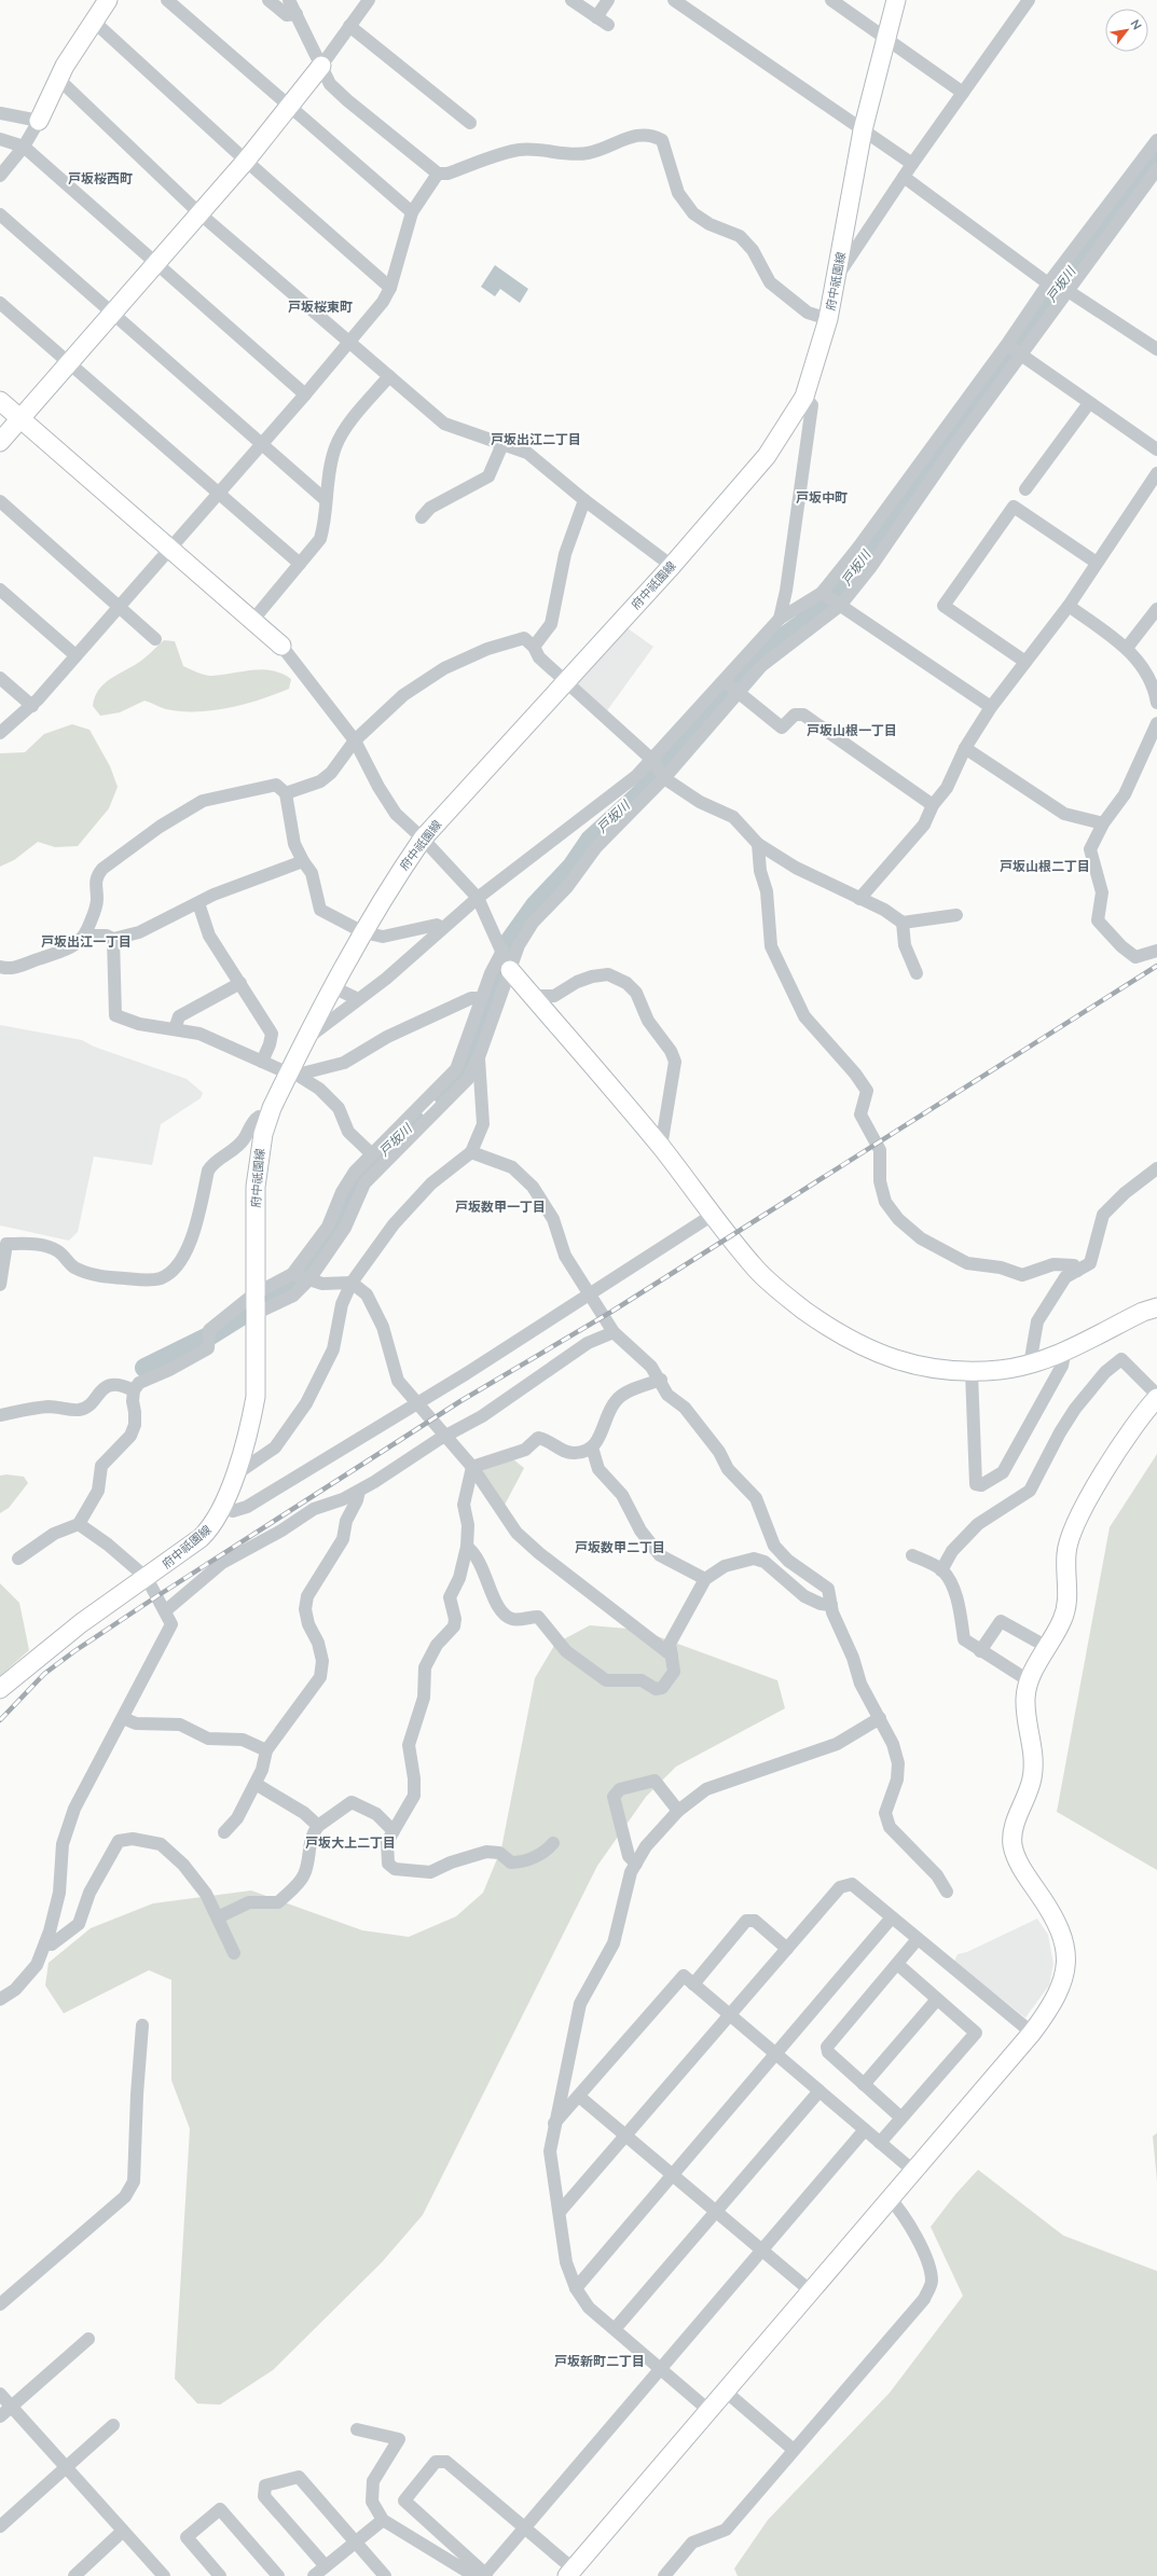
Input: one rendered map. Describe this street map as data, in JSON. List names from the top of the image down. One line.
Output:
{"streets":{"street":["府中祇園線"]},"districts":["戸坂桜西町","戸坂桜東町","戸坂出江二丁目","戸坂中町","戸坂山根一丁目","戸坂山根二丁目","戸坂出江一丁目","戸坂数甲一丁目","戸坂数甲二丁目","戸坂大上二丁目","戸坂新町二丁目"],"water":["戸坂川"],"north":"top right"}
